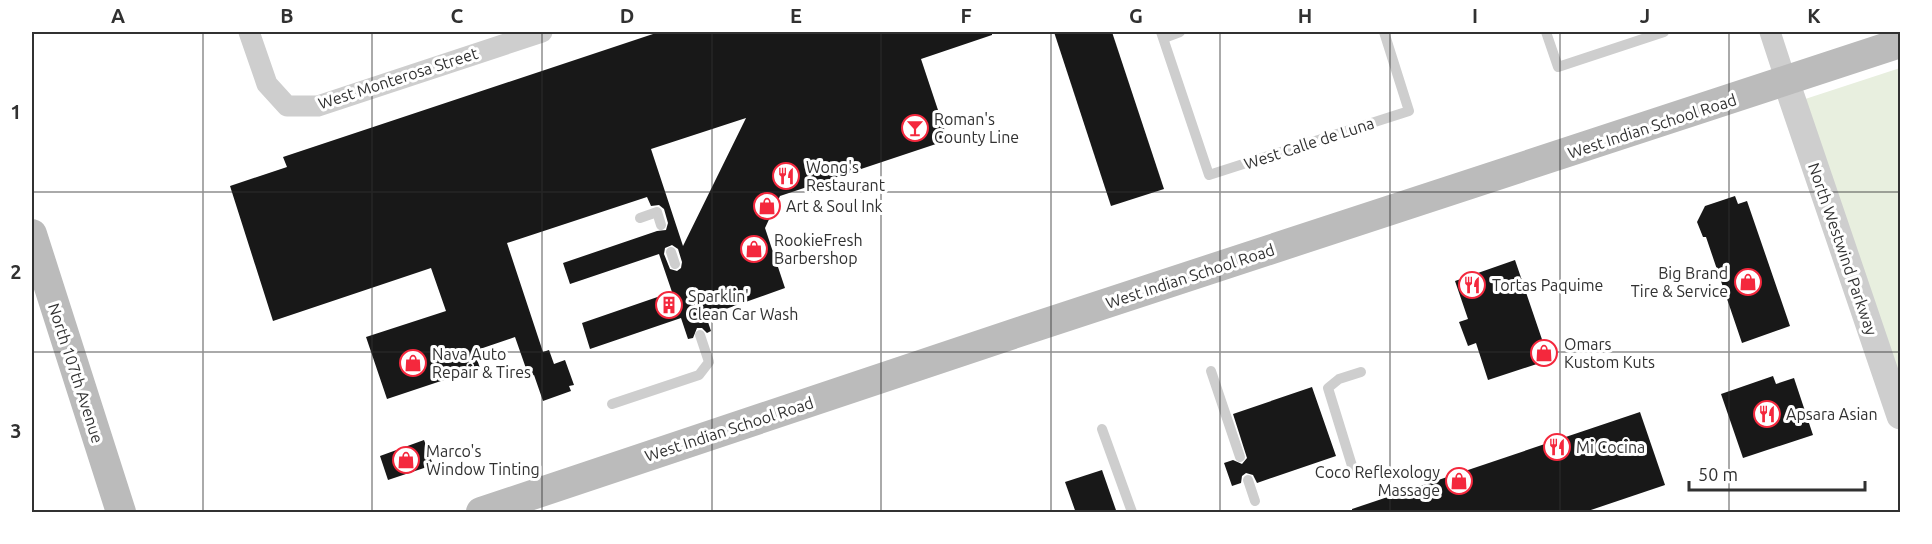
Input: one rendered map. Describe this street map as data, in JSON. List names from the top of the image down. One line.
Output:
{"streets":{"main road":["West Indian School Road","North 107th Avenue"],"street":["West Monterosa Street","North Westwind Parkway"],"lane":["West Calle de Luna"]},"crossings":[["West Indian School Road","North Westwind Parkway"]],"places":{"bar":["Roman's County Line"],"restaurant":["Wong's Restaurant","Tortas Paquime","Apsara Asian","Mi Cocina"],"shop":["Art & Soul Ink","RookieFresh Barbershop","Big Brand Tire & Service","Omars Kustom Kuts","Nava Auto Repair & Tires","Marco's Window Tinting","Coco Reflexology Massage"],"building":["Sparklin' Clean Car Wash"]},"scale_bar":"50 m","grid":{"columns":["A","B","C","D","E","F","G","H","I","J","K"],"rows":["1","2","3"]}}
